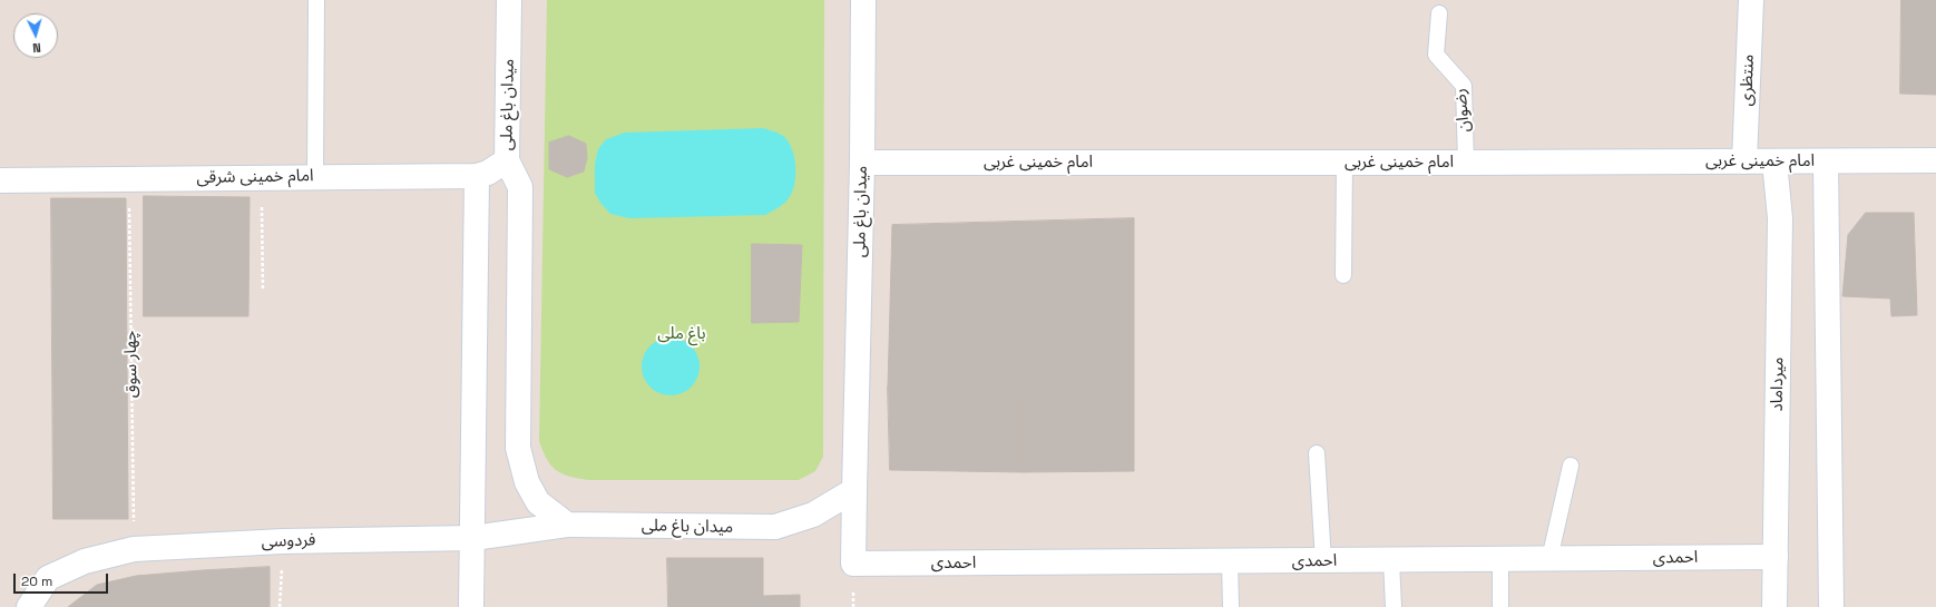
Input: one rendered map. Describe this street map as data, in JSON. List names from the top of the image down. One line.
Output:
{"streets":{"street":["منتظری","میدان باغ ملی","امام خمینی غربی","امام خمینی شرقی","میرداماد","فردوسی","احمدی"],"lane":["رضوان"],"path":["چهار سوق"]},"crossings":[["منتظری","امام خمینی غربی"],["میدان باغ ملی","امام خمینی غربی"],["میدان باغ ملی","امام خمینی شرقی"],["میدان باغ ملی","فردوسی"],["میدان باغ ملی","احمدی"],["رضوان","امام خمینی غربی"],["امام خمینی غربی","میرداماد"],["امام خمینی شرقی","چهار سوق"],["چهار سوق","فردوسی"],["میرداماد","احمدی"]],"parks":["باغ ملی"],"scale_bar":"20 m","north":"bottom"}
